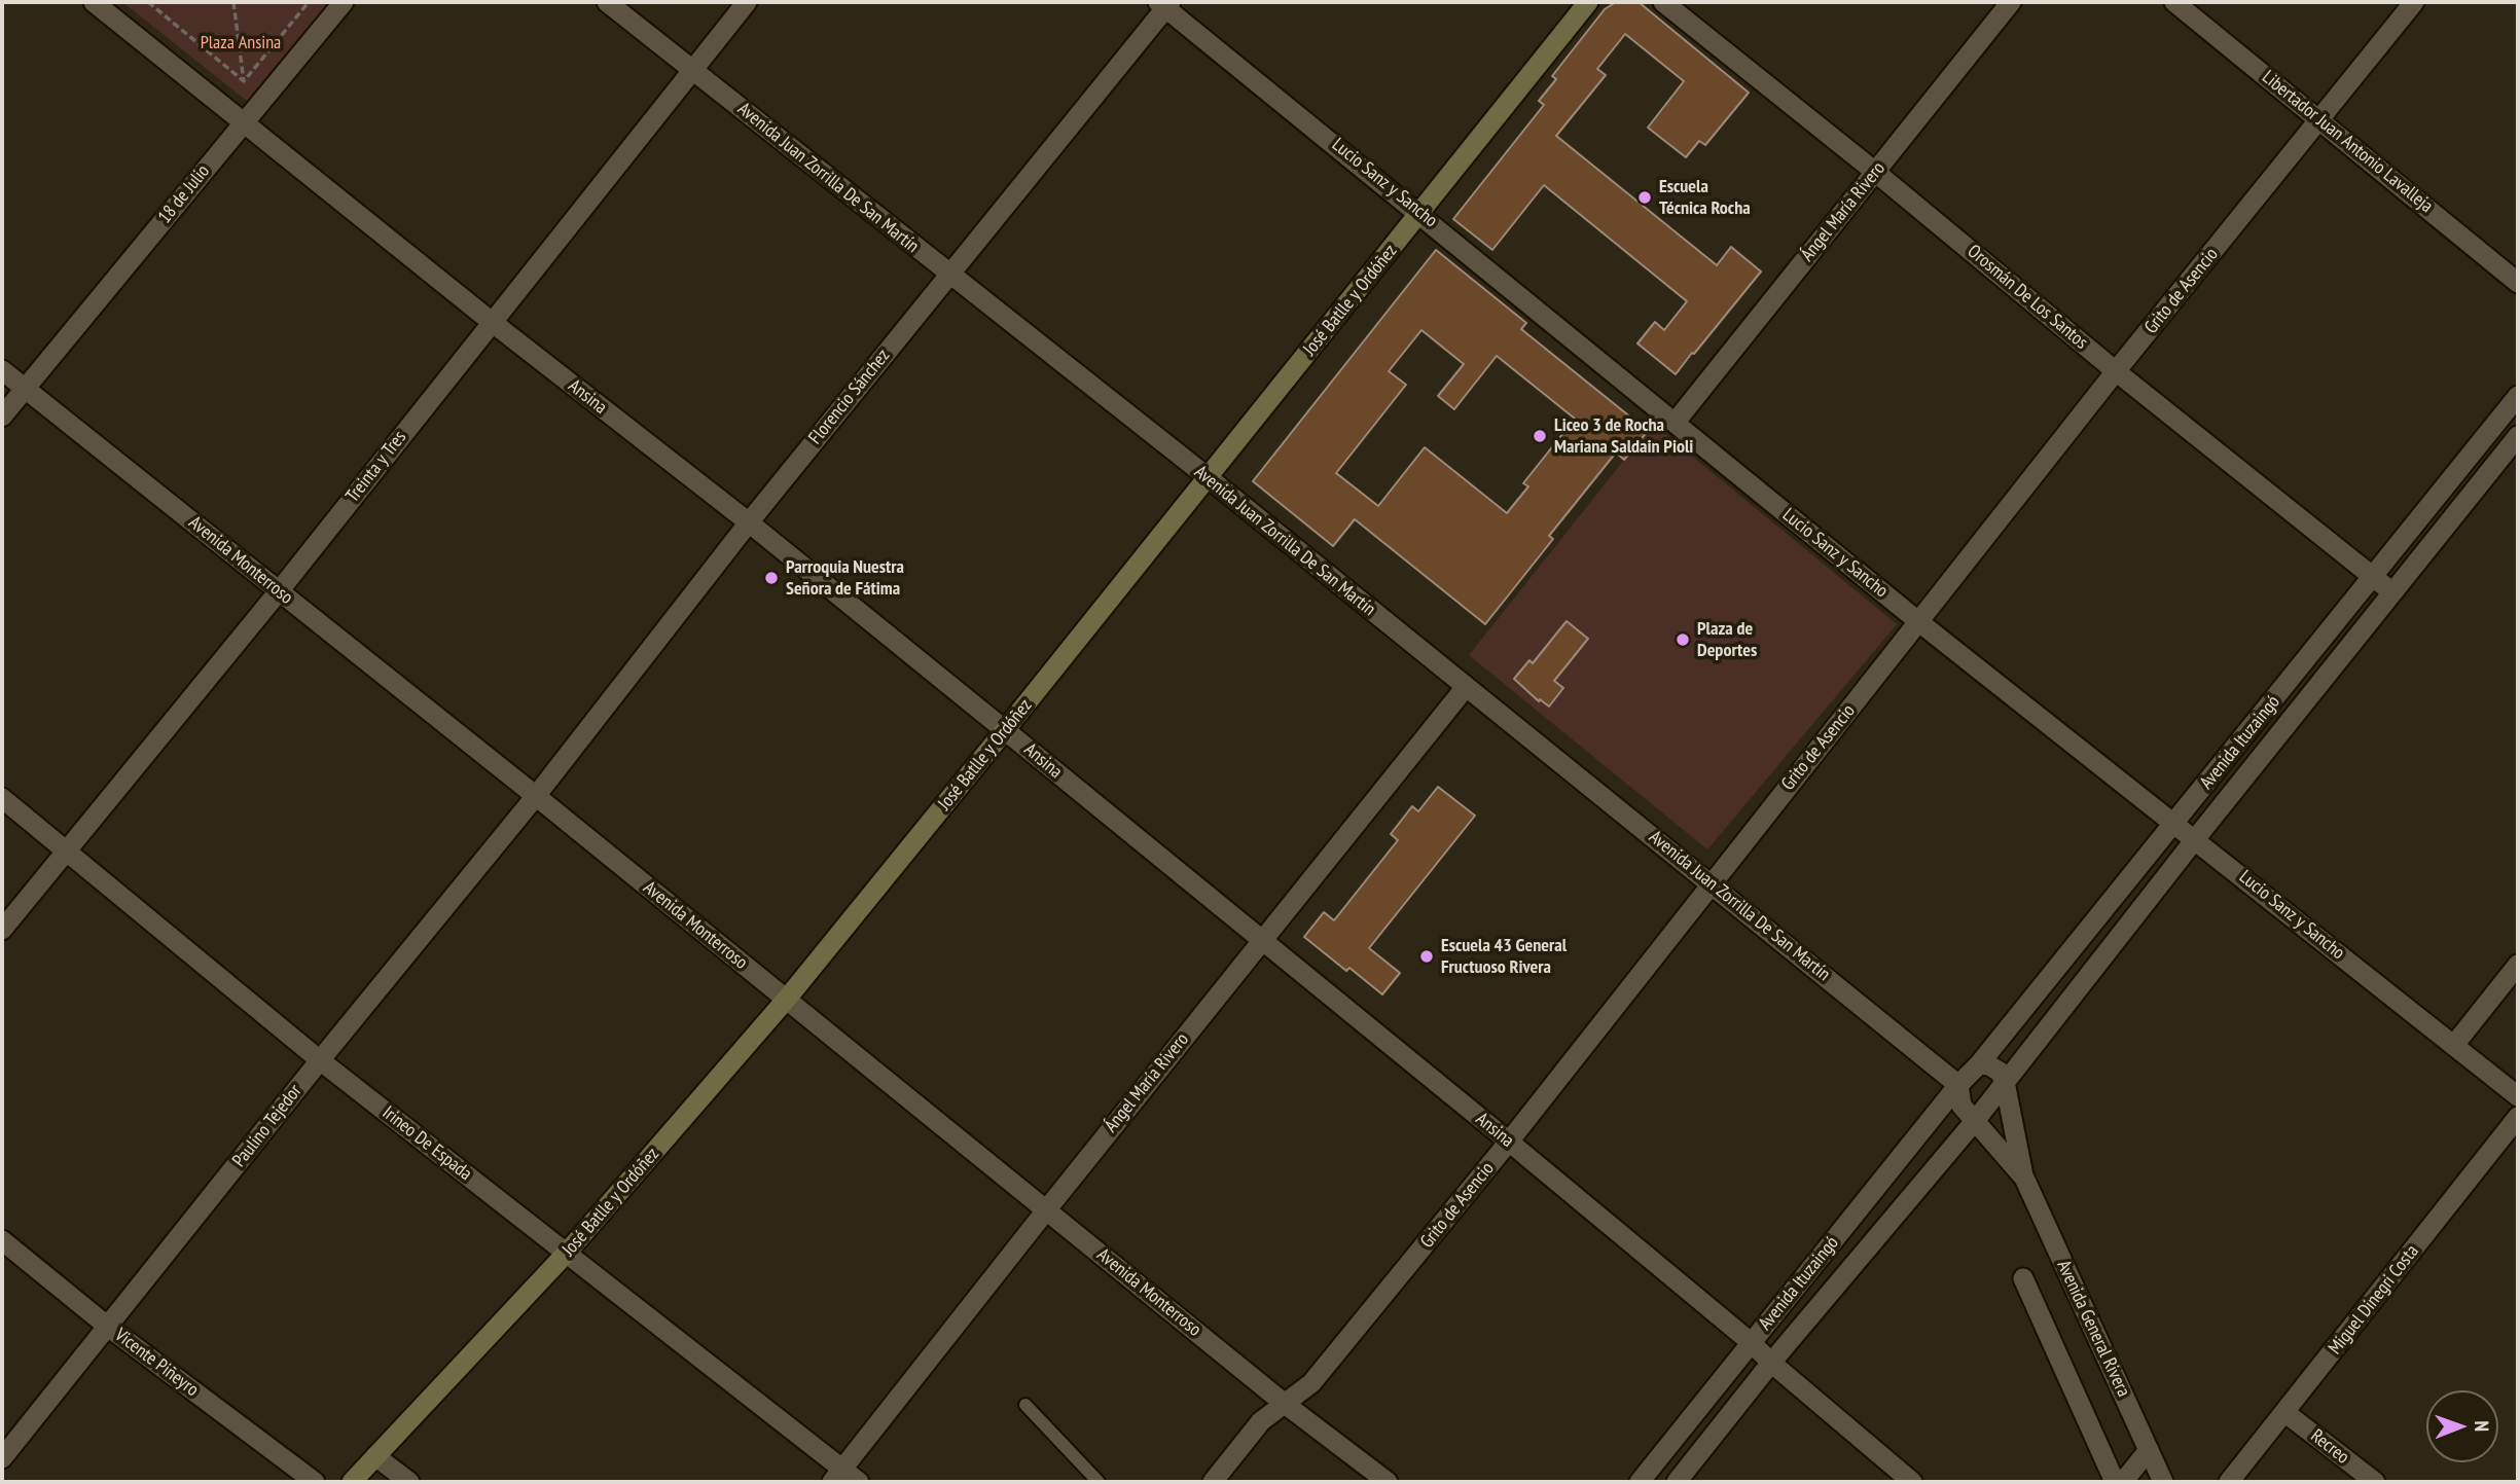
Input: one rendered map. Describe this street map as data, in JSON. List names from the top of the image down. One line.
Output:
{"streets":{"main road":["José Batlle y Ordóñez"],"street":["Libertador Juan Antonio Lavalleja","Avenida Juan Zorrilla De San Martín","Lucio Sanz y Sancho","18 de Julio","Ángel María Rivero","Grito de Asencio","Orosmán De Los Santos","Ansina","Florencio Sánchez","Treinta y Tres","Avenida Monterroso","Avenida Ituzaingó","Paulino Tejedor","Irineo De Espada","Miguel Dinegri Costa","Avenida General Rivera","Vicente Piñeyro","Recreo"]},"crossings":[["Libertador Juan Antonio Lavalleja","Grito de Asencio"],["Avenida Juan Zorrilla De San Martín","Ángel María Rivero"],["Avenida Juan Zorrilla De San Martín","Grito de Asencio"],["Avenida Juan Zorrilla De San Martín","José Batlle y Ordóñez"],["Avenida Juan Zorrilla De San Martín","Florencio Sánchez"],["Avenida Juan Zorrilla De San Martín","Treinta y Tres"],["Avenida Juan Zorrilla De San Martín","Avenida Ituzaingó"],["Lucio Sanz y Sancho","Ángel María Rivero"],["Lucio Sanz y Sancho","Grito de Asencio"],["Lucio Sanz y Sancho","José Batlle y Ordóñez"],["Lucio Sanz y Sancho","Florencio Sánchez"],["Lucio Sanz y Sancho","Avenida Ituzaingó"],["18 de Julio","Ansina"],["18 de Julio","Avenida Monterroso"],["Ángel María Rivero","Orosmán De Los Santos"],["Ángel María Rivero","Ansina"],["Ángel María Rivero","Avenida Monterroso"],["Ángel María Rivero","Irineo De Espada"],["Grito de Asencio","Orosmán De Los Santos"],["Grito de Asencio","Ansina"],["Grito de Asencio","Avenida Monterroso"],["Orosmán De Los Santos","Avenida Ituzaingó"],["José Batlle y Ordóñez","Ansina"],["José Batlle y Ordóñez","Avenida Monterroso"],["José Batlle y Ordóñez","Irineo De Espada"],["Ansina","Florencio Sánchez"],["Ansina","Treinta y Tres"],["Ansina","Avenida Ituzaingó"],["Florencio Sánchez","Avenida Monterroso"],["Florencio Sánchez","Paulino Tejedor"],["Treinta y Tres","Avenida Monterroso"],["Treinta y Tres","Irineo De Espada"],["Avenida Monterroso","Paulino Tejedor"],["Avenida Ituzaingó","Avenida General Rivera"],["Paulino Tejedor","Irineo De Espada"],["Paulino Tejedor","Vicente Piñeyro"],["Miguel Dinegri Costa","Recreo"]],"parks":["Plaza Ansina"],"places":["Escuela Técnica Rocha","Liceo 3 de Rocha Mariana Saldain Pioli","Parroquia Nuestra Señora de Fátima","Plaza de Deportes","Escuela 43 General Fructuoso Rivera"],"north":"right"}
